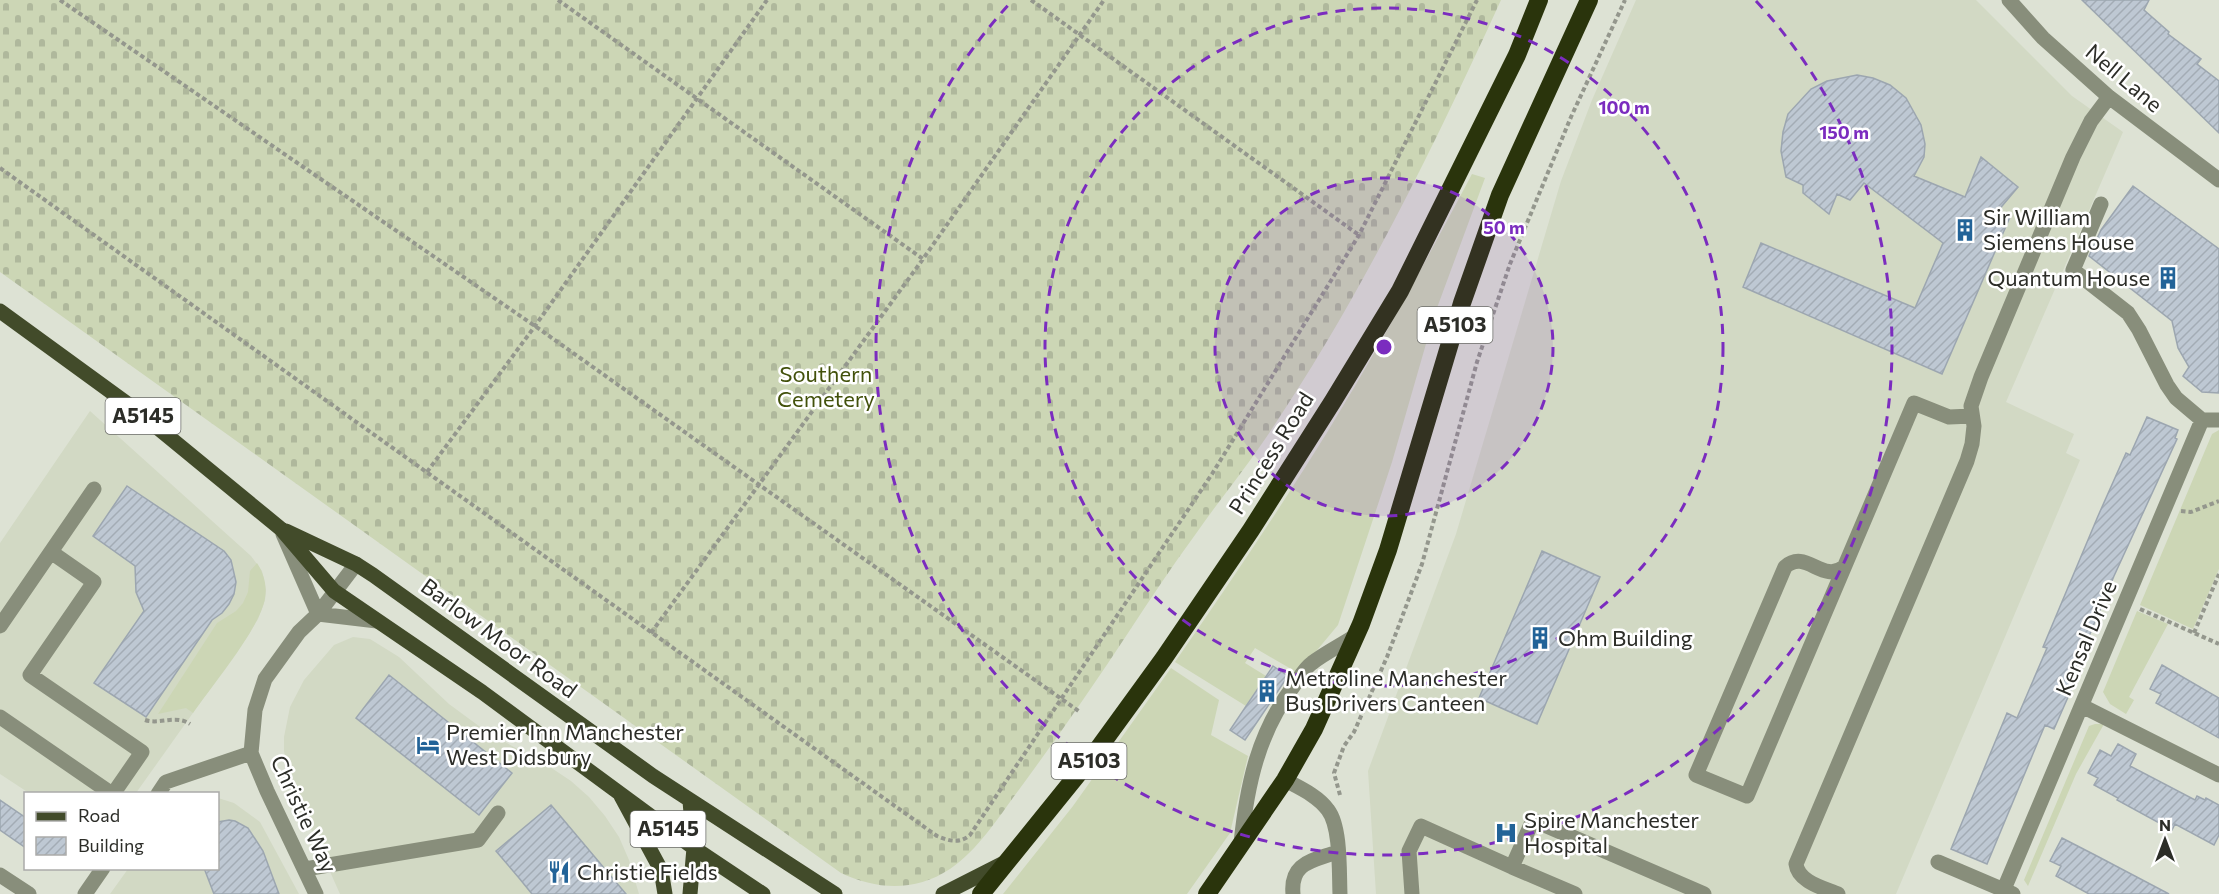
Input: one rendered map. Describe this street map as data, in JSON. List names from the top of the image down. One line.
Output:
{"streets":{"highway":["A5103","Princess Road"],"main road":["A5145","Barlow Moor Road"],"street":["Nell Lane","Kensal Drive","Christie Way"]},"crossings":[["A5145","Barlow Moor Road"]],"parks":["Southern Cemetery"],"places":{"building":["Sir William Siemens House","Quantum House","Ohm Building","Metroline Manchester Bus Drivers Canteen"],"hotel":["Premier Inn Manchester West Didsbury"],"hospital":["Spire Manchester Hospital"],"restaurant":["Christie Fields"]},"legend":["Road","Building"],"north":"top","rings":["100 m","150 m","50 m"]}
